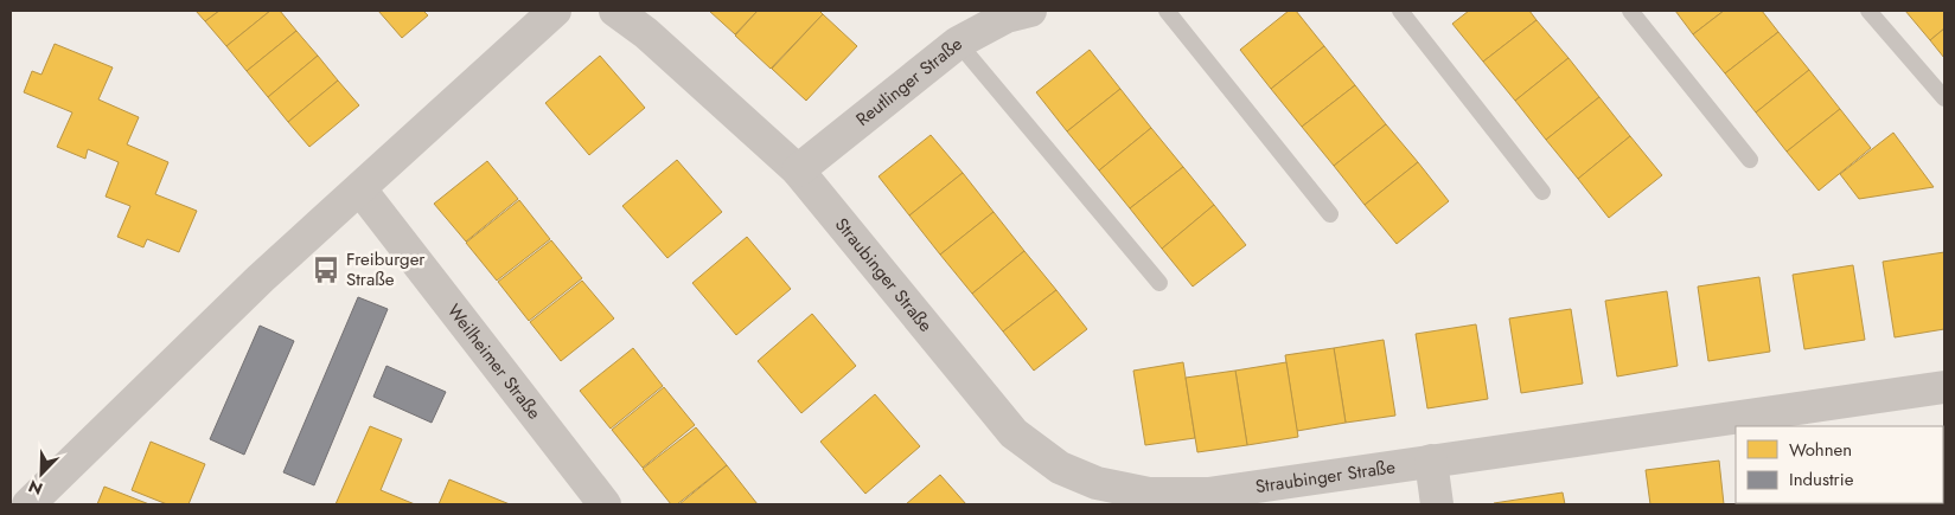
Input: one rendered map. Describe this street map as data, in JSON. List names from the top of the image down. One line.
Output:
{"streets":{"street":["Reutlinger Straße","Straubinger Straße","Weilheimer Straße"]},"crossings":[["Reutlinger Straße","Straubinger Straße"]],"places":{"bus stop":["Freiburger Straße"]},"legend":["Wohnen","Industrie"],"north":"bottom left"}
